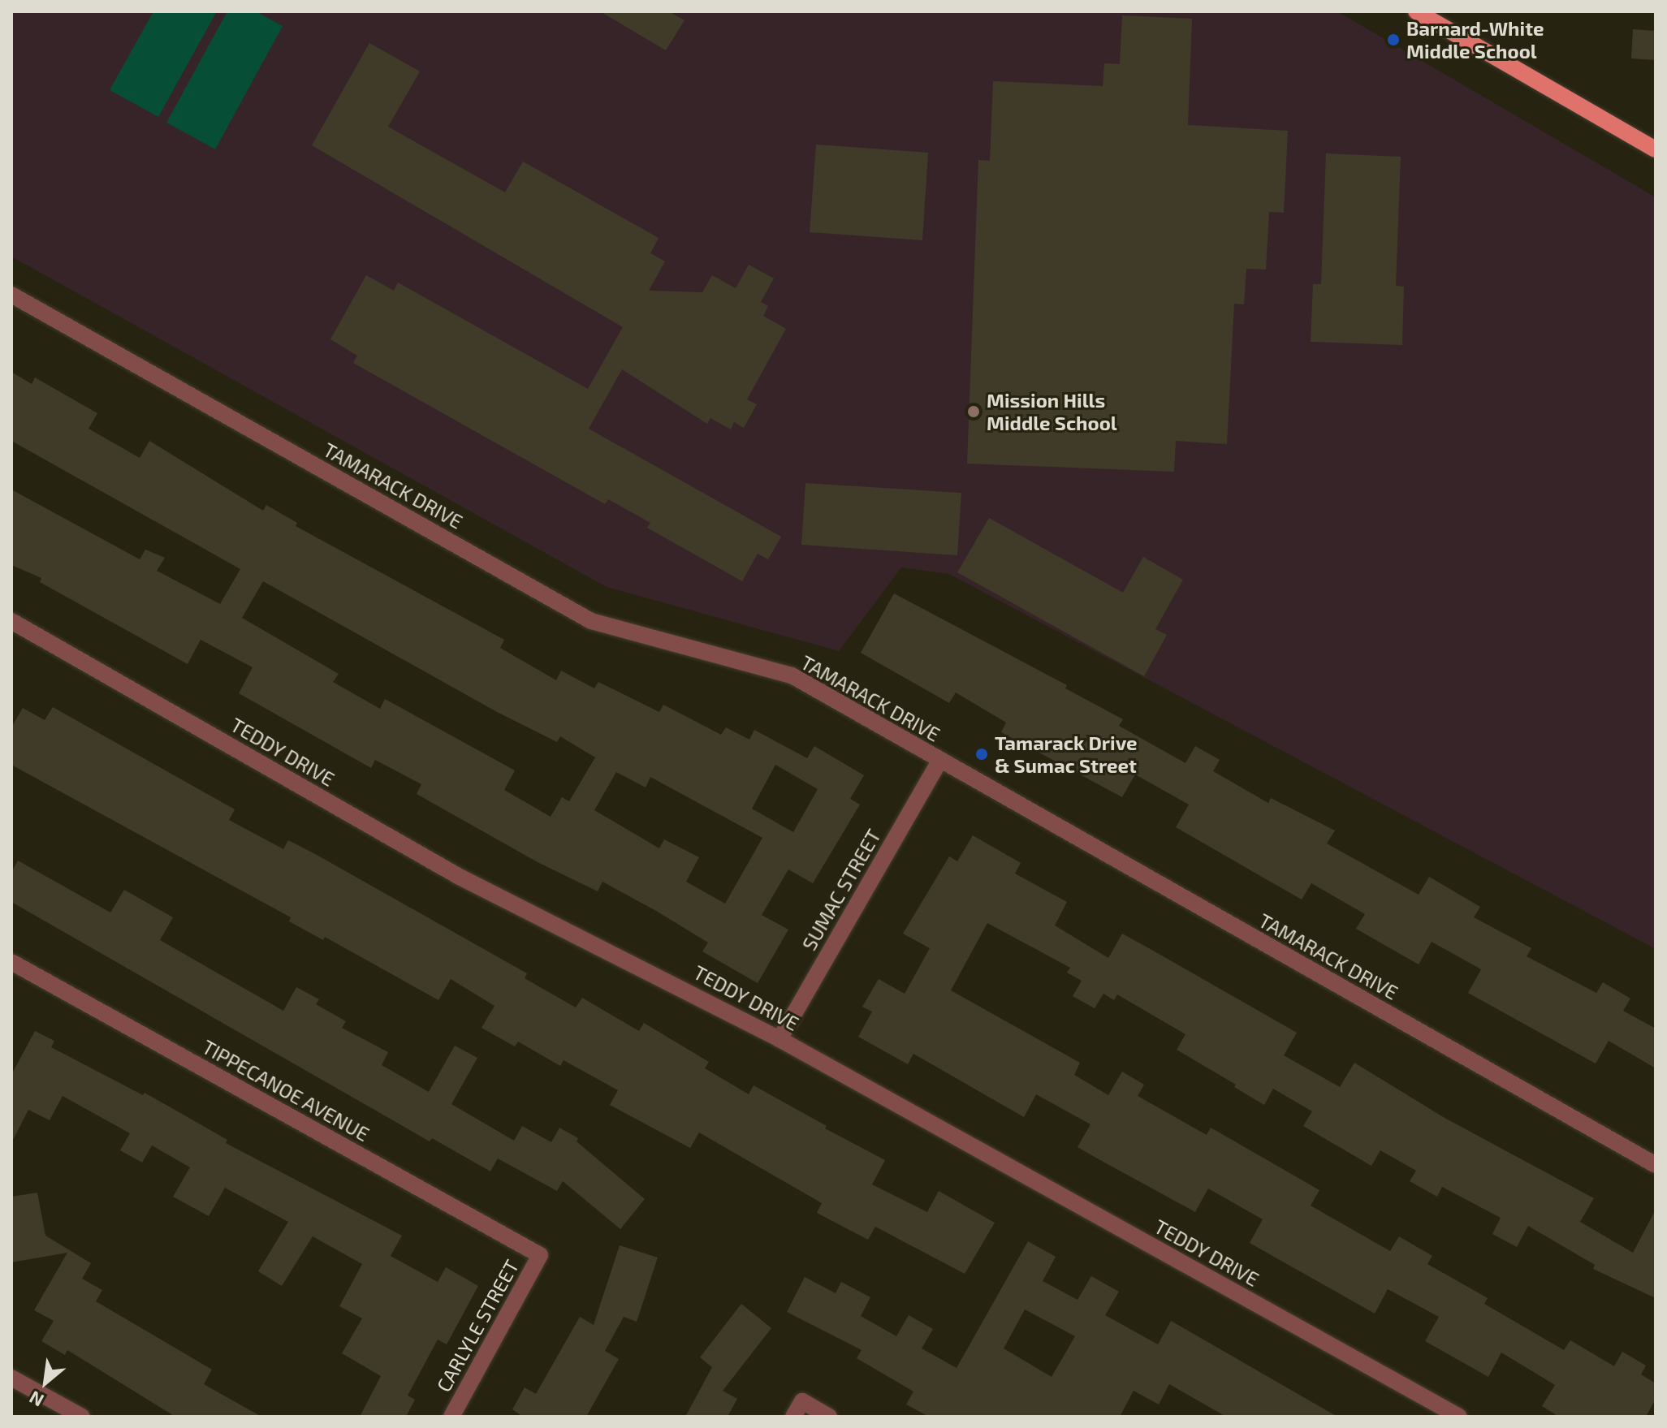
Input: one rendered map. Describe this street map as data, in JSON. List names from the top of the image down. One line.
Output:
{"streets":{"street":["TAMARACK DRIVE","TEDDY DRIVE","SUMAC STREET","TIPPECANOE AVENUE","CARLYLE STREET"]},"crossings":[["TAMARACK DRIVE","SUMAC STREET"],["TEDDY DRIVE","SUMAC STREET"],["TIPPECANOE AVENUE","CARLYLE STREET"]],"places":["Barnard-White Middle School","Mission Hills Middle School","Tamarack Drive & Sumac Street"],"north":"bottom left"}
